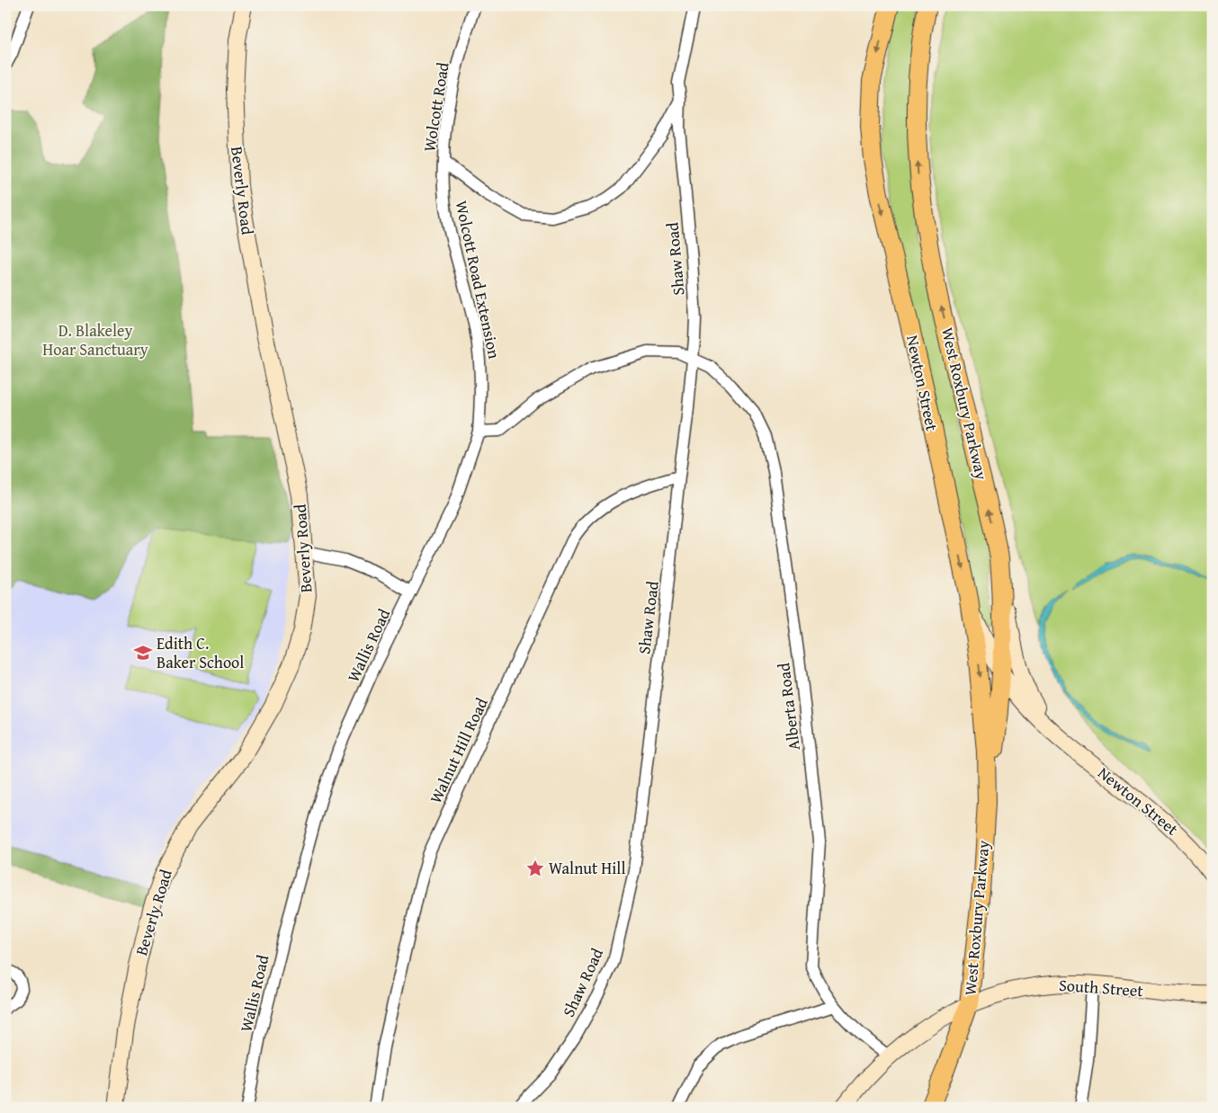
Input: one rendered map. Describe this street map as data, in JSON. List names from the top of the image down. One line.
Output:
{"streets":{"main road":["Newton Street","West Roxbury Parkway"],"street":["Wolcott Road","Beverly Road","Shaw Road","Wolcott Road Extension","Wallis Road","Alberta Road","Walnut Hill Road","South Street"]},"crossings":[["Wolcott Road","Shaw Road"],["Wolcott Road","Wolcott Road Extension"],["Shaw Road","Alberta Road"],["Shaw Road","Walnut Hill Road"],["Wolcott Road Extension","Wallis Road"],["Newton Street","West Roxbury Parkway"],["West Roxbury Parkway","South Street"],["Alberta Road","South Street"]],"one_way":["Newton Street"],"parks":["D. Blakeley Hoar Sanctuary"],"places":{"school or university":["Edith C. Baker School"],"place":["Walnut Hill"]}}
